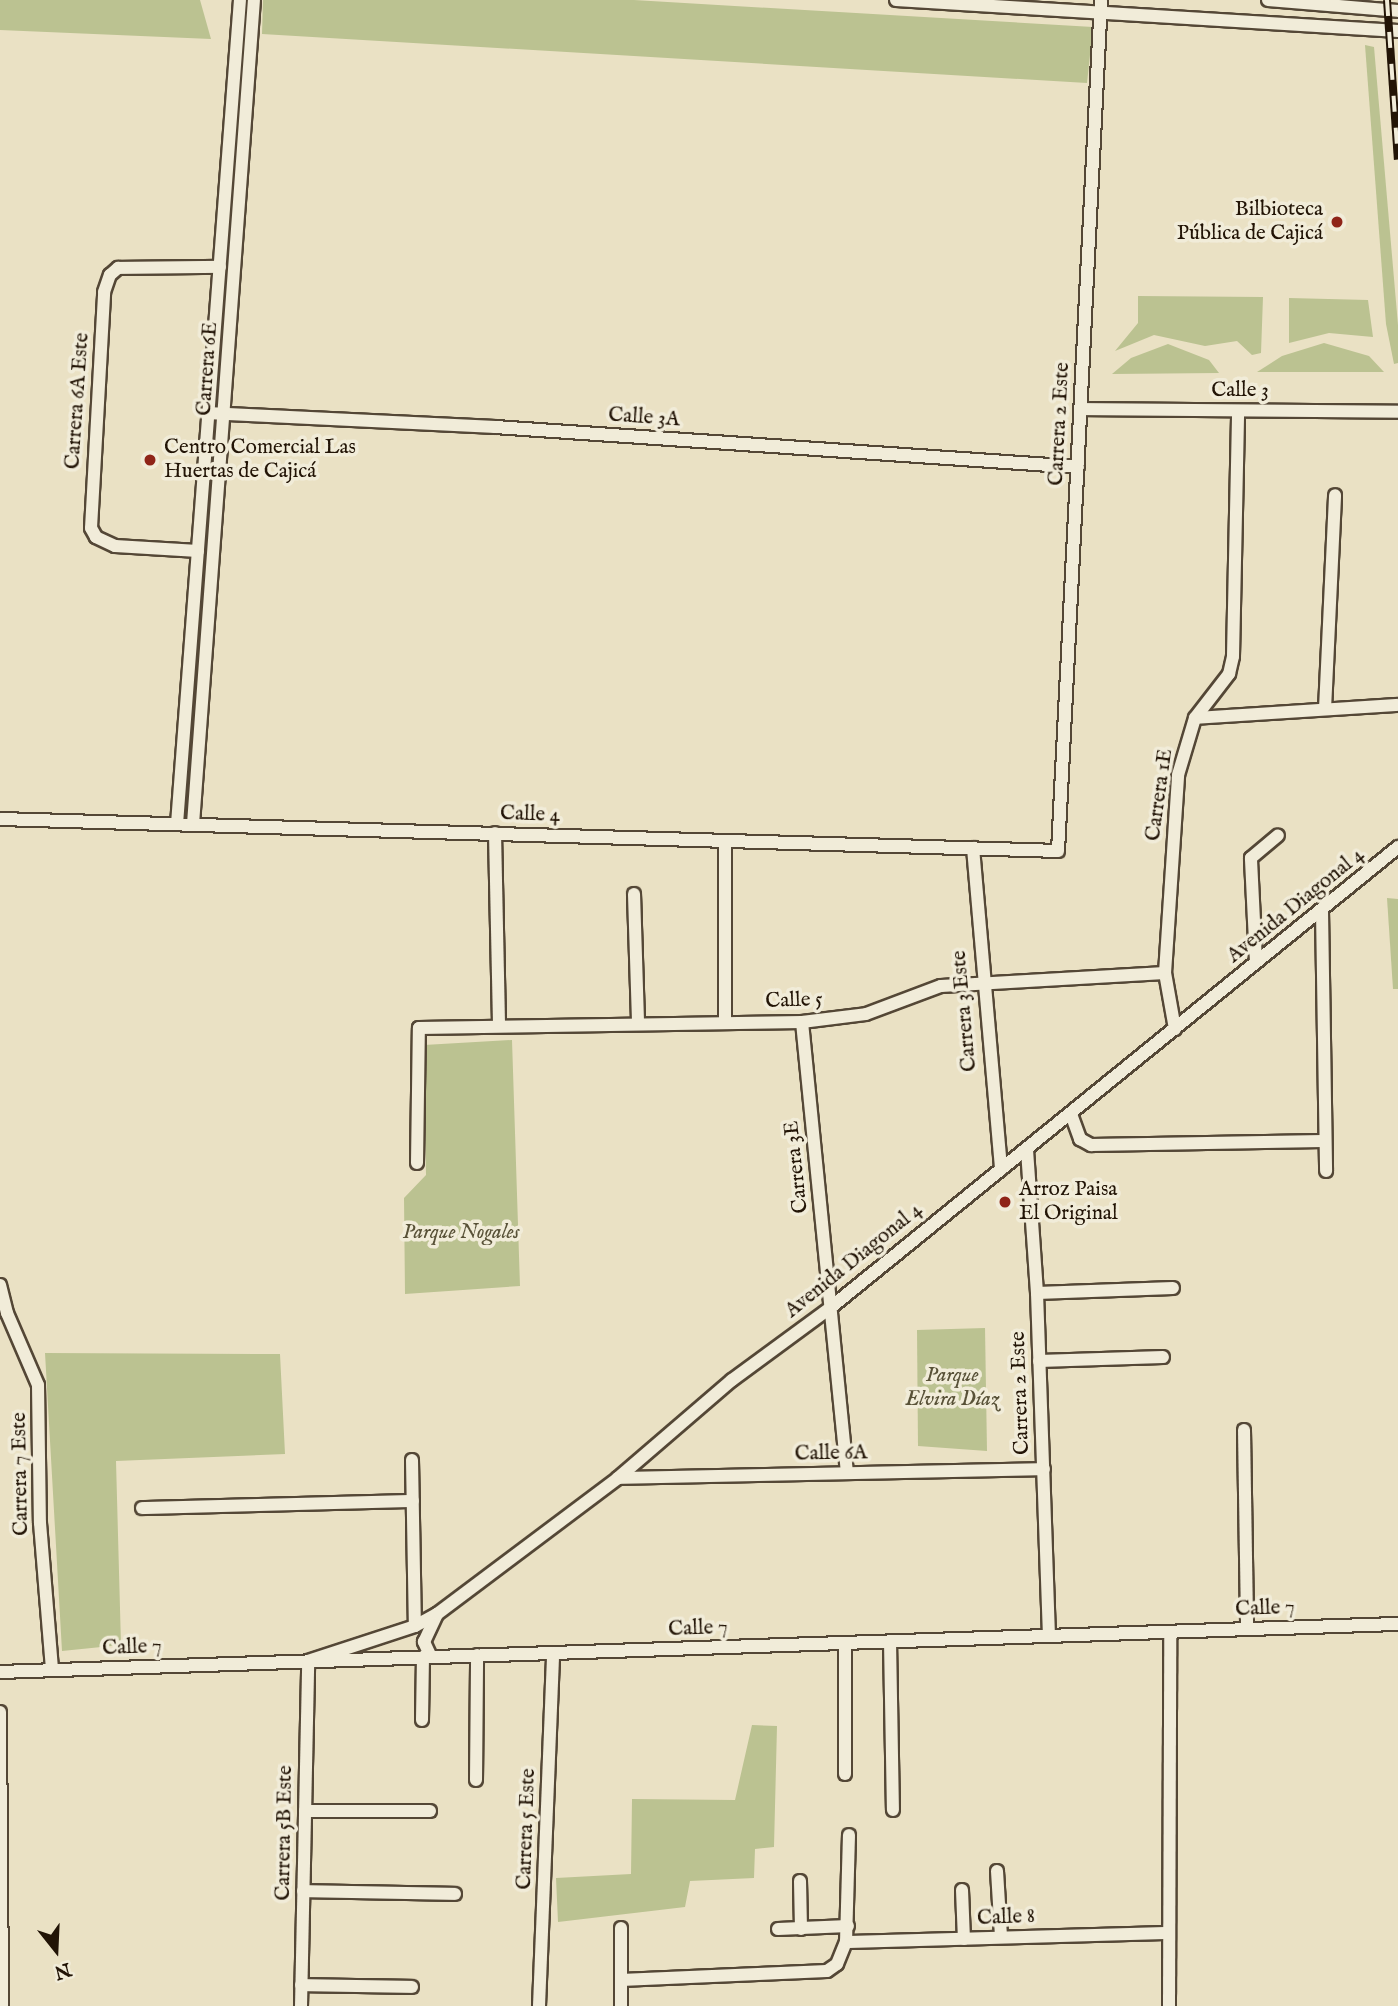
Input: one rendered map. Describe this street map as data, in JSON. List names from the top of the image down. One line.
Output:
{"streets":{"street":["Carrera 6E","Calle 3","Carrera 6A Este","Calle 3A","Carrera 2 Este","Carrera 1E","Calle 4","Avenida Diagonal 4","Calle 5","Carrera 3 Este","Carrera 3E","Calle 6A","Carrera 7 Este","Calle 7","Carrera 5 Este","Carrera 5B Este","Calle 8"]},"crossings":[["Carrera 6E","Carrera 6A Este"],["Carrera 6E","Calle 3A"],["Carrera 6E","Calle 4"],["Calle 3","Carrera 2 Este"],["Calle 3","Carrera 1E"],["Calle 3A","Carrera 2 Este"],["Carrera 2 Este","Calle 4"],["Carrera 2 Este","Avenida Diagonal 4"],["Carrera 2 Este","Calle 6A"],["Carrera 2 Este","Calle 7"],["Carrera 1E","Avenida Diagonal 4"],["Carrera 1E","Calle 5"],["Calle 4","Carrera 3 Este"],["Avenida Diagonal 4","Carrera 3 Este"],["Avenida Diagonal 4","Carrera 3E"],["Avenida Diagonal 4","Calle 6A"],["Avenida Diagonal 4","Calle 7"],["Avenida Diagonal 4","Carrera 5B Este"],["Calle 5","Carrera 3 Este"],["Calle 5","Carrera 3E"],["Carrera 3E","Calle 6A"],["Carrera 7 Este","Calle 7"],["Calle 7","Carrera 5 Este"],["Calle 7","Carrera 5B Este"]],"parks":["Parque Nogales","Parque Elvira Díaz"],"places":["Bilbioteca Pública de Cajicá","Centro Comercial Las Huertas de Cajicá","Arroz Paisa El Original"],"north":"bottom"}
